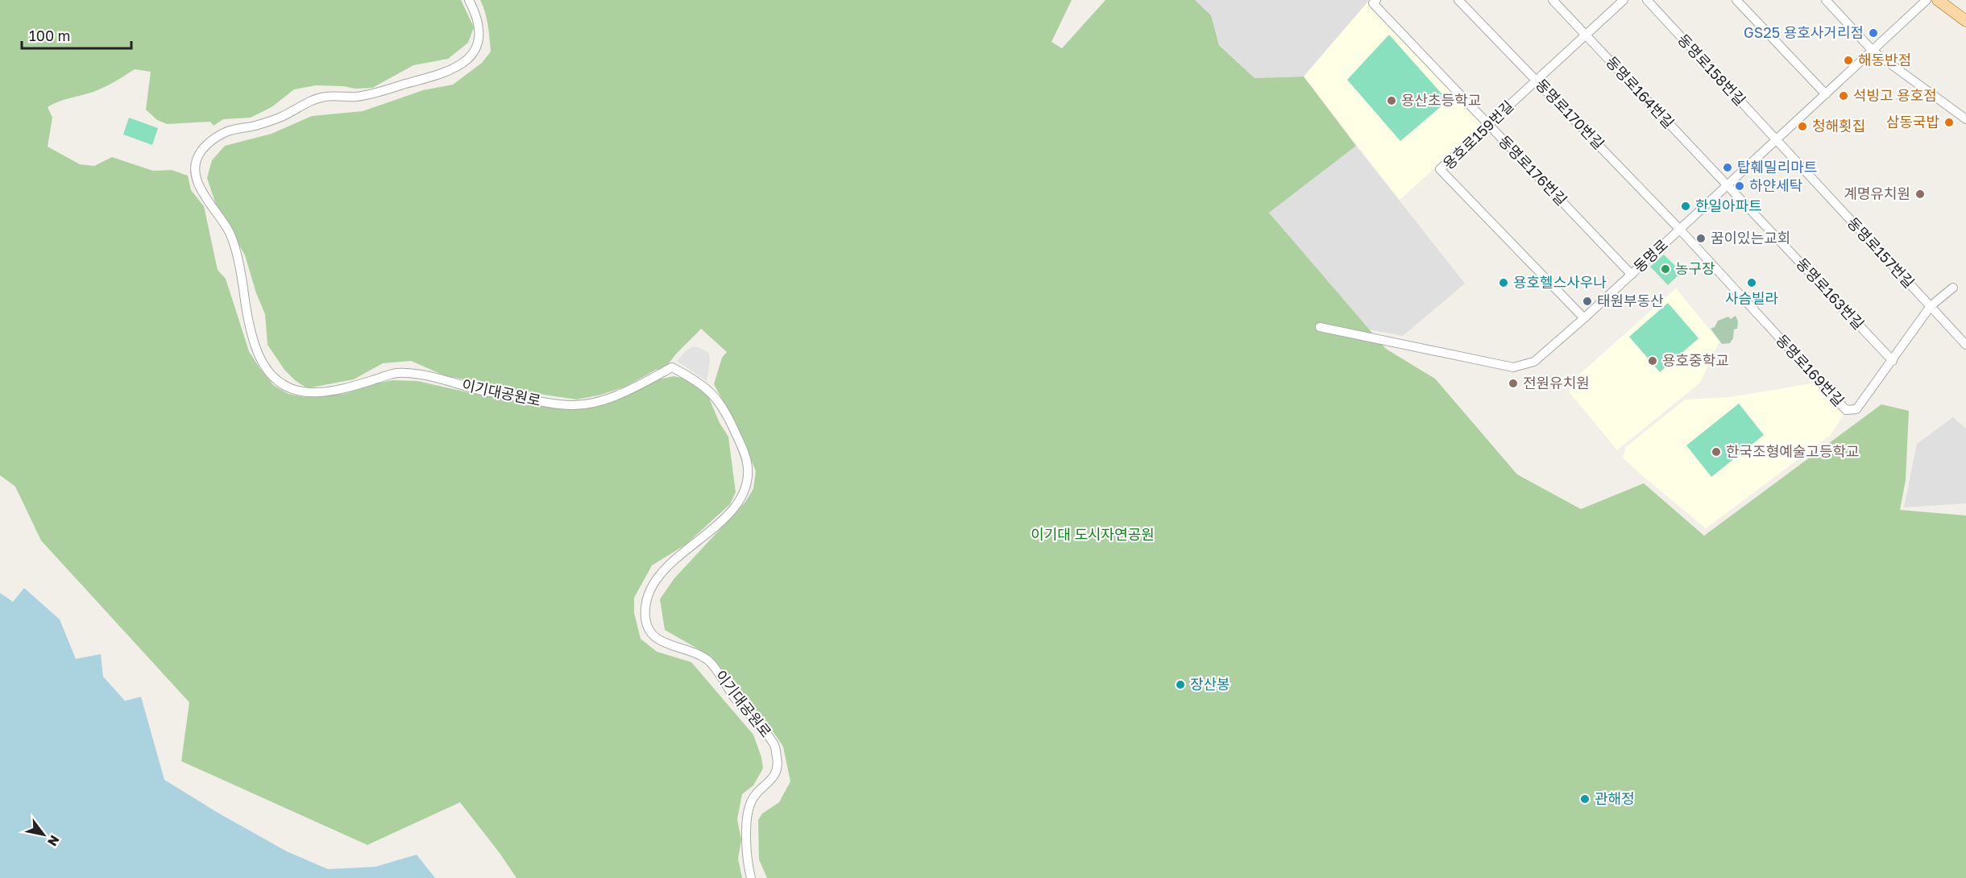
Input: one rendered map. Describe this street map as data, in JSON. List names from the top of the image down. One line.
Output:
{"streets":{"street":["동명로158번길","동명로164번길","동명로170번길","용호로159번길","동명로176번길","동명로157번길","동명로","동명로163번길","동명로169번길","이기대공원로"]},"crossings":[["동명로158번길","동명로157번길"],["동명로158번길","동명로"],["동명로164번길","용호로159번길"],["동명로164번길","동명로"],["동명로164번길","동명로163번길"],["동명로170번길","용호로159번길"],["동명로170번길","동명로"],["동명로170번길","동명로169번길"],["용호로159번길","동명로176번길"],["용호로159번길","동명로"],["동명로176번길","동명로"],["동명로157번길","동명로"],["동명로157번길","동명로169번길"],["동명로","동명로163번길"],["동명로","동명로169번길"],["동명로163번길","동명로169번길"]],"parks":["이기대 도시자연공원"],"places":["GS25 용호사거리점","해동반점","석빙고 용호점","용산초등학교","삼동국밥","청해횟집","탑훼밀리마트","하얀세탁","계명유치원","한일아파트","꿈이있는교회","농구장","용호헬스사우나","사슴빌라","태원부동산","용호중학교","전원유치원","한국조형예술고등학교","장산봉","관해정"],"scale_bar":"100 m","north":"bottom right"}
